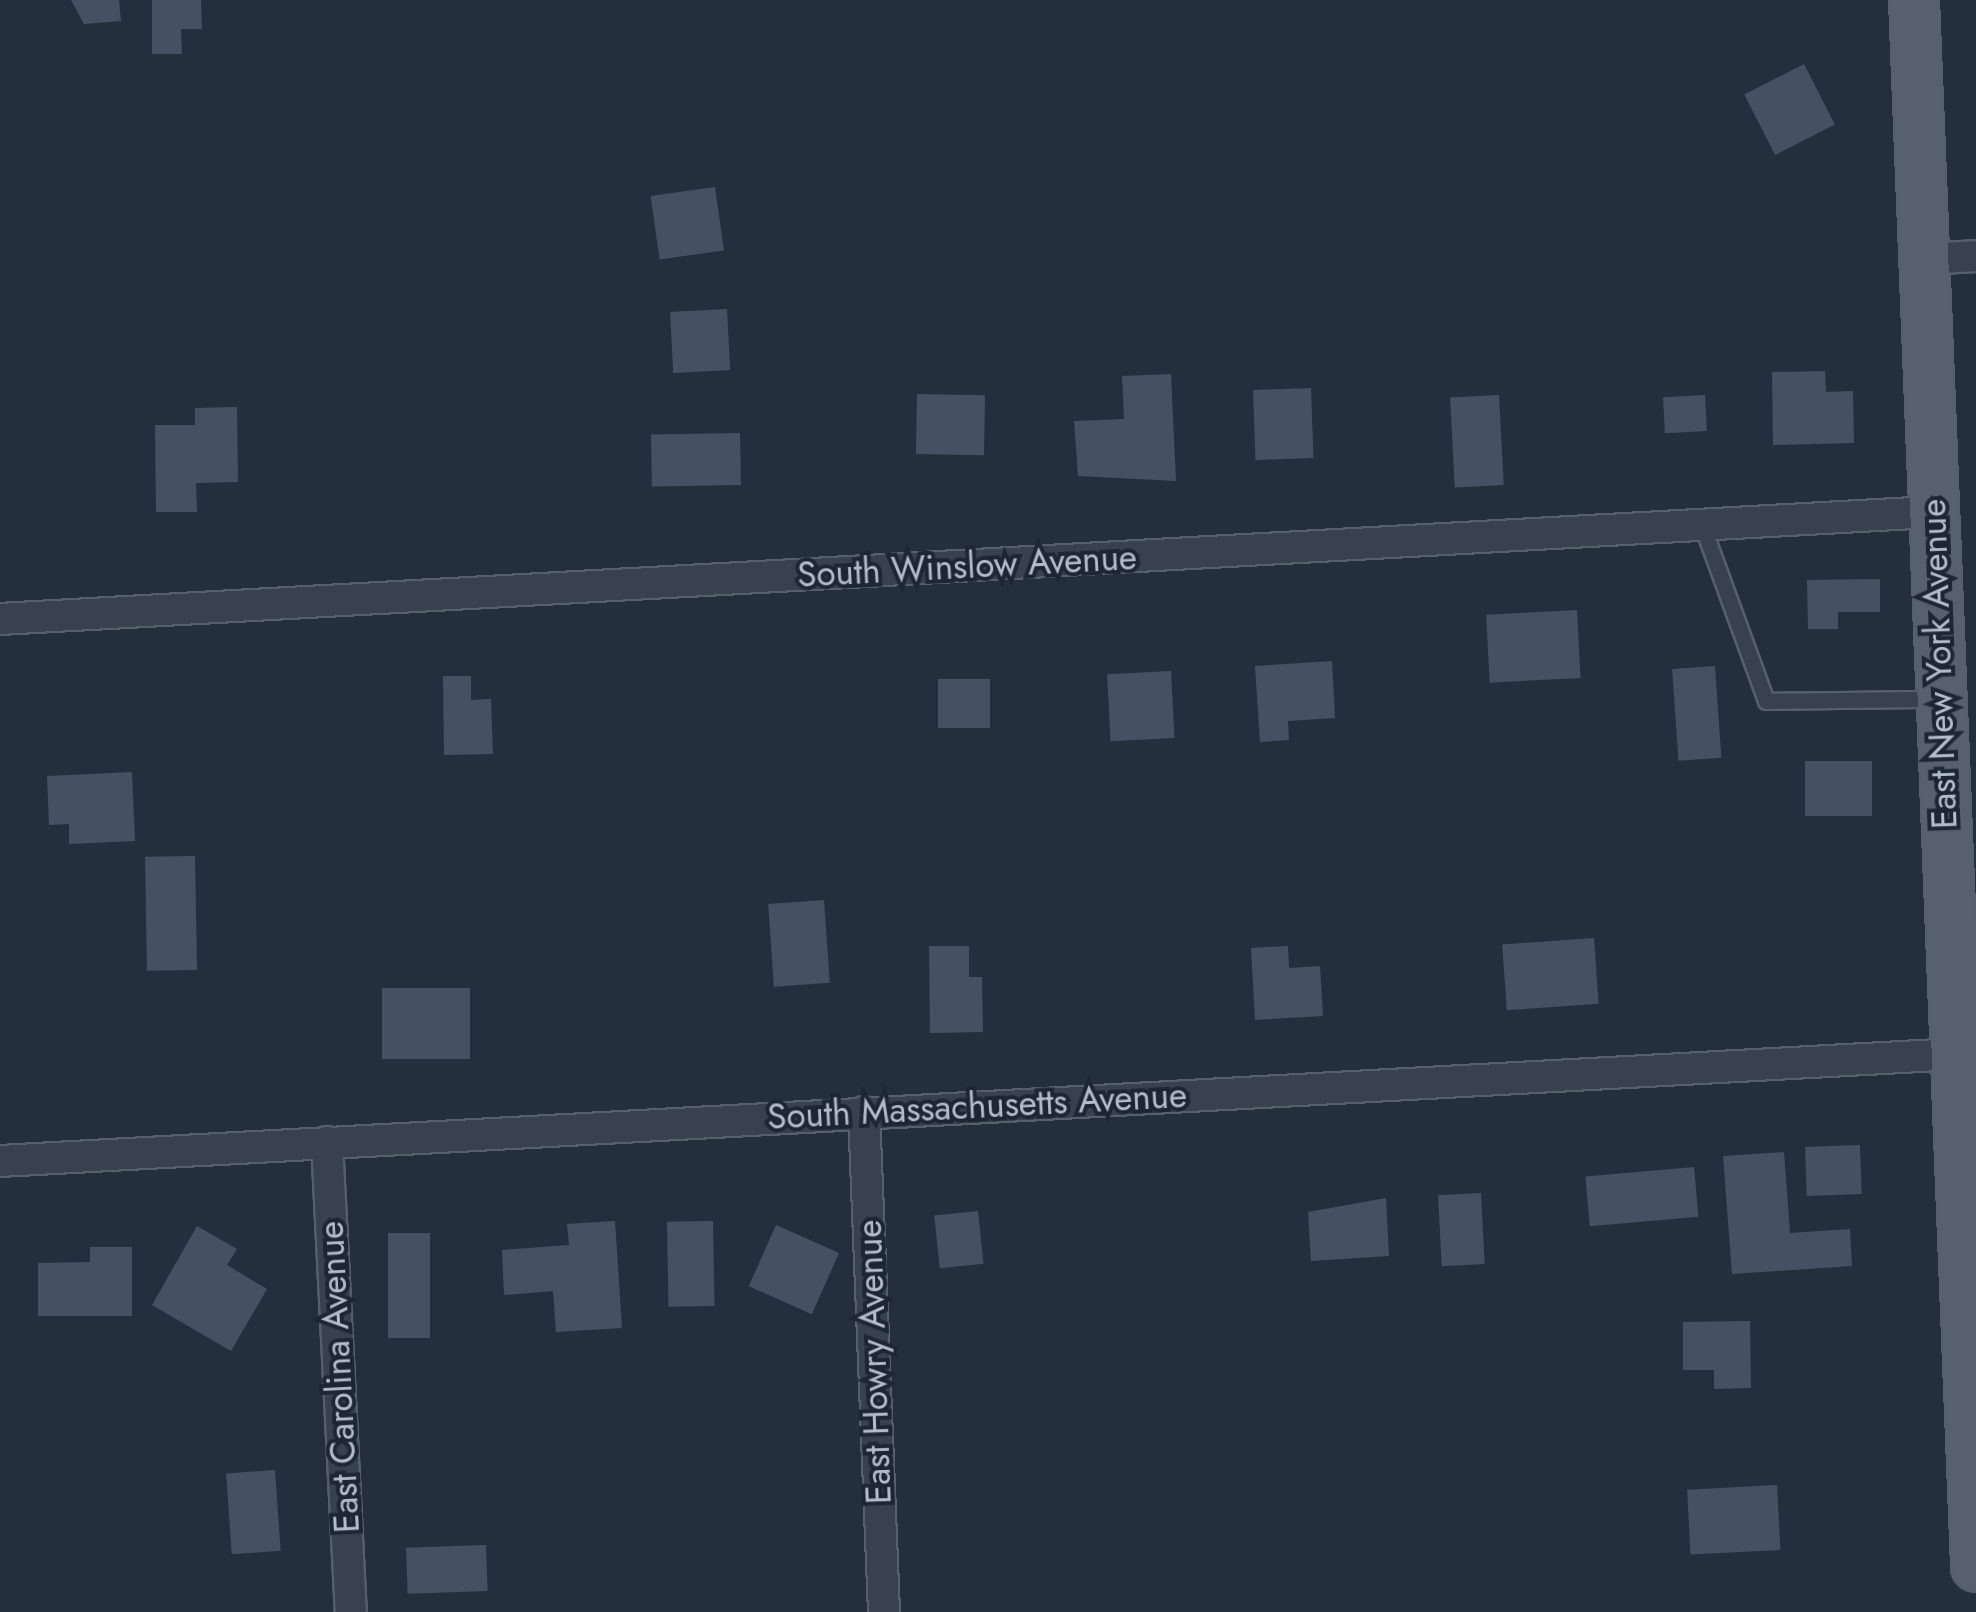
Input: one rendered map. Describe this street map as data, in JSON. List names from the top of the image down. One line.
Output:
{"streets":{"main road":["East New York Avenue"],"street":["South Winslow Avenue","South Massachusetts Avenue","East Howry Avenue","East Carolina Avenue"]},"crossings":[["South Winslow Avenue","East New York Avenue"],["East New York Avenue","South Massachusetts Avenue"],["South Massachusetts Avenue","East Howry Avenue"],["South Massachusetts Avenue","East Carolina Avenue"]]}
